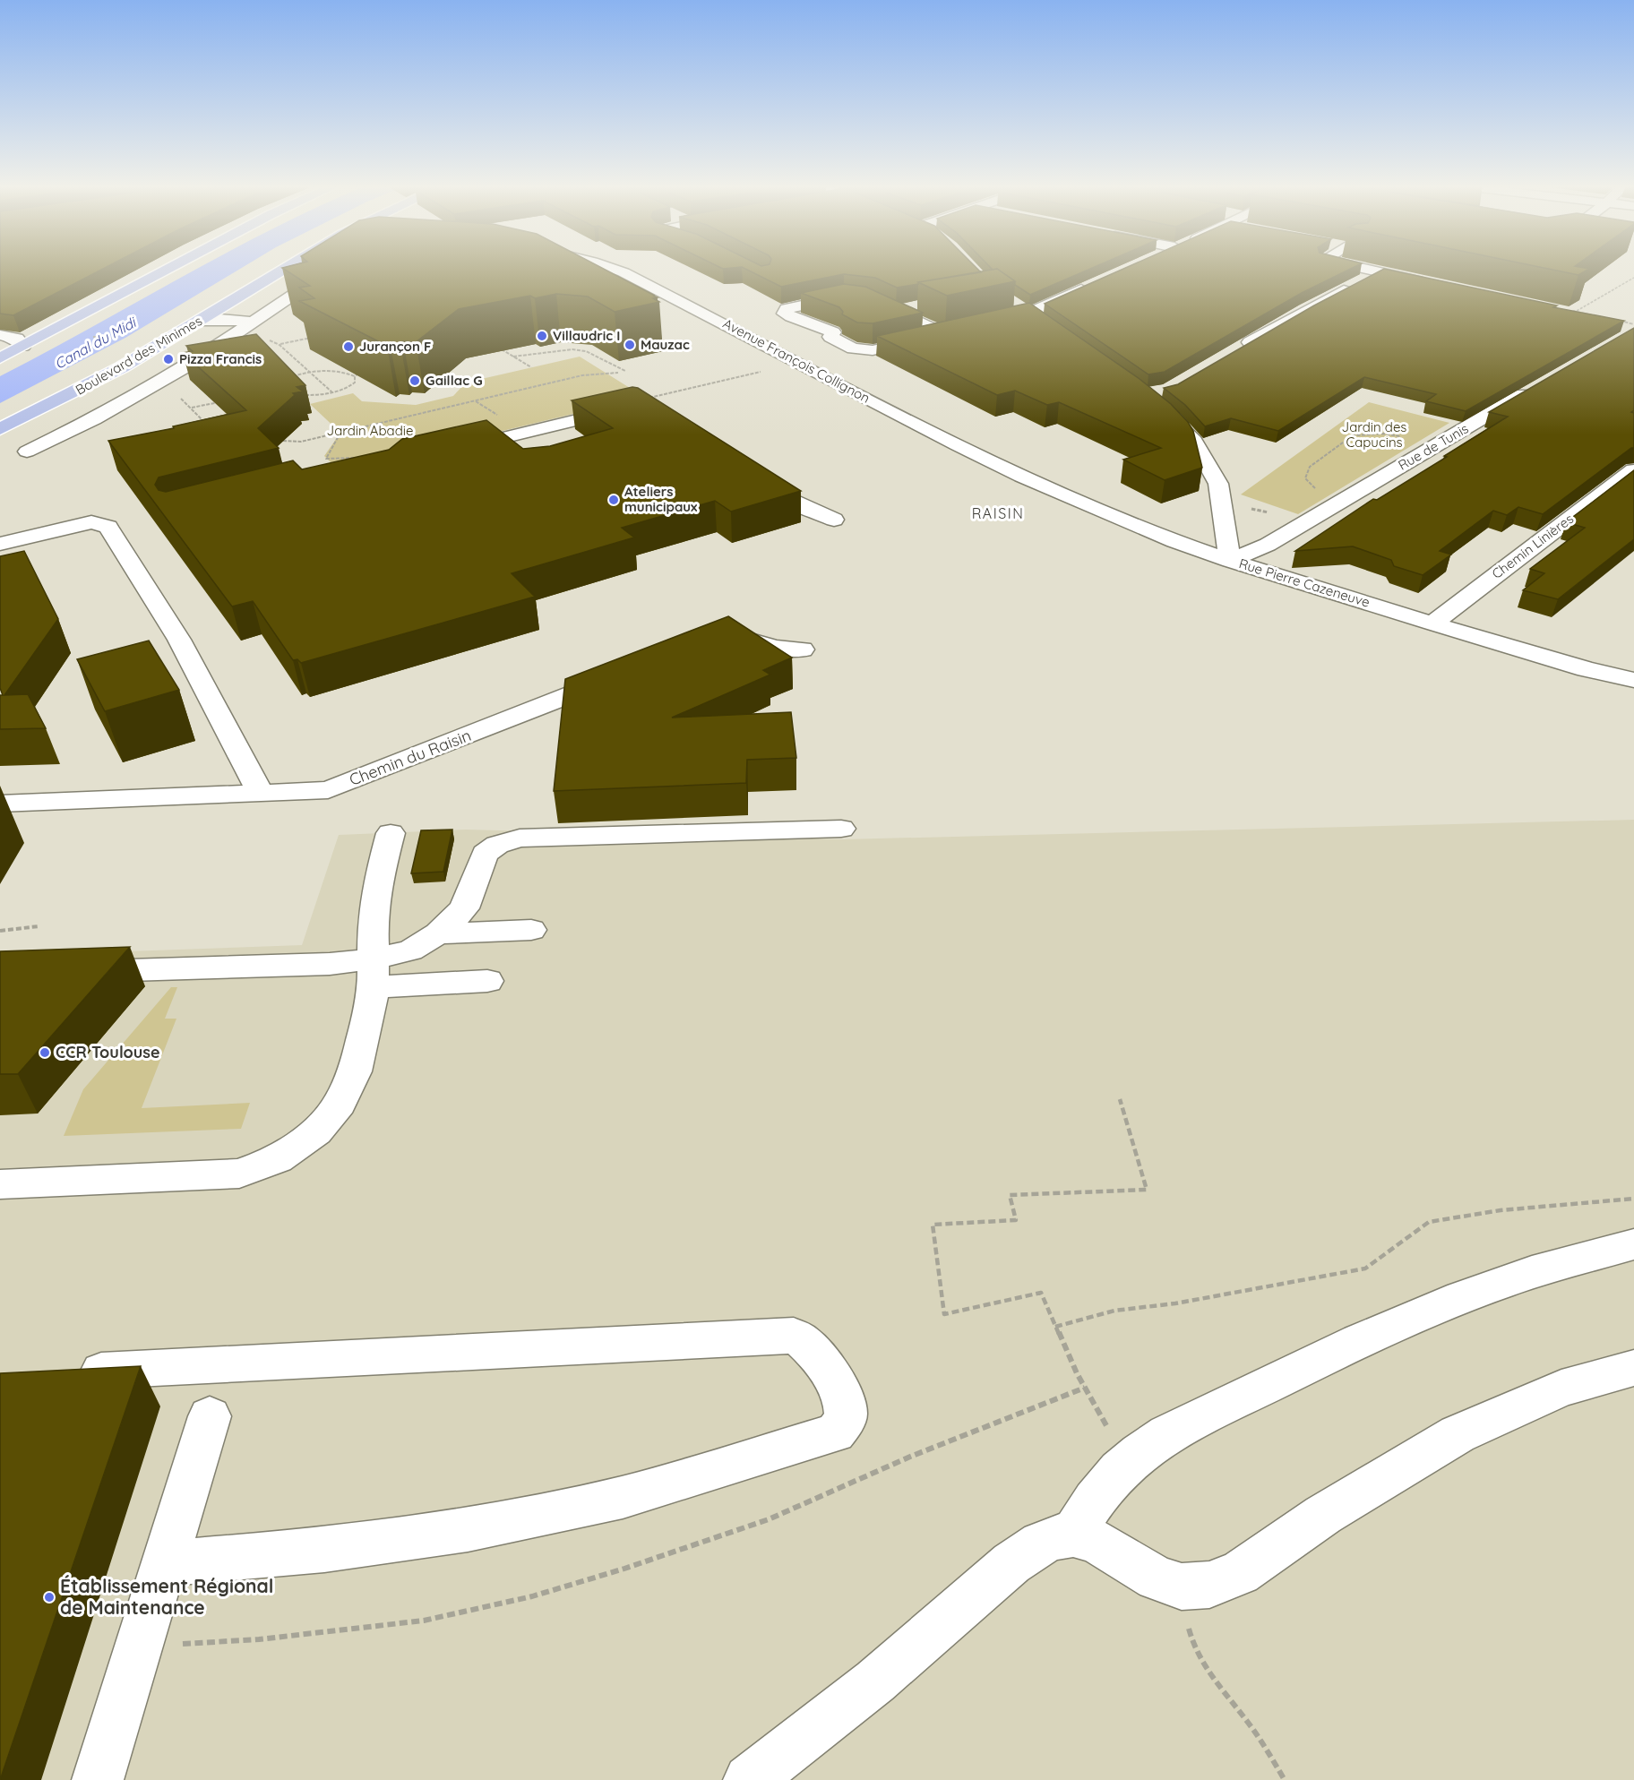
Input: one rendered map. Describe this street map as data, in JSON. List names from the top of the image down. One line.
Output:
{"streets":{"main road":["Boulevard des Minimes"],"street":["Avenue François Collignon","Rue de Tunis","Chemin Linières","Rue Pierre Cazeneuve","Chemin du Raisin"]},"crossings":[["Avenue François Collignon","Rue de Tunis"],["Avenue François Collignon","Rue Pierre Cazeneuve"],["Rue de Tunis","Rue Pierre Cazeneuve"],["Chemin Linières","Rue Pierre Cazeneuve"]],"districts":["RAISIN"],"water":["Canal du Midi"],"parks":["Jardin des Capucins","Jardin Abadie"],"places":["Villaudric I","Mauzac","Jurançon F","Pizza Francis","Gaillac G","Ateliers municipaux","CCR Toulouse","Établissement Régional de Maintenance"]}
